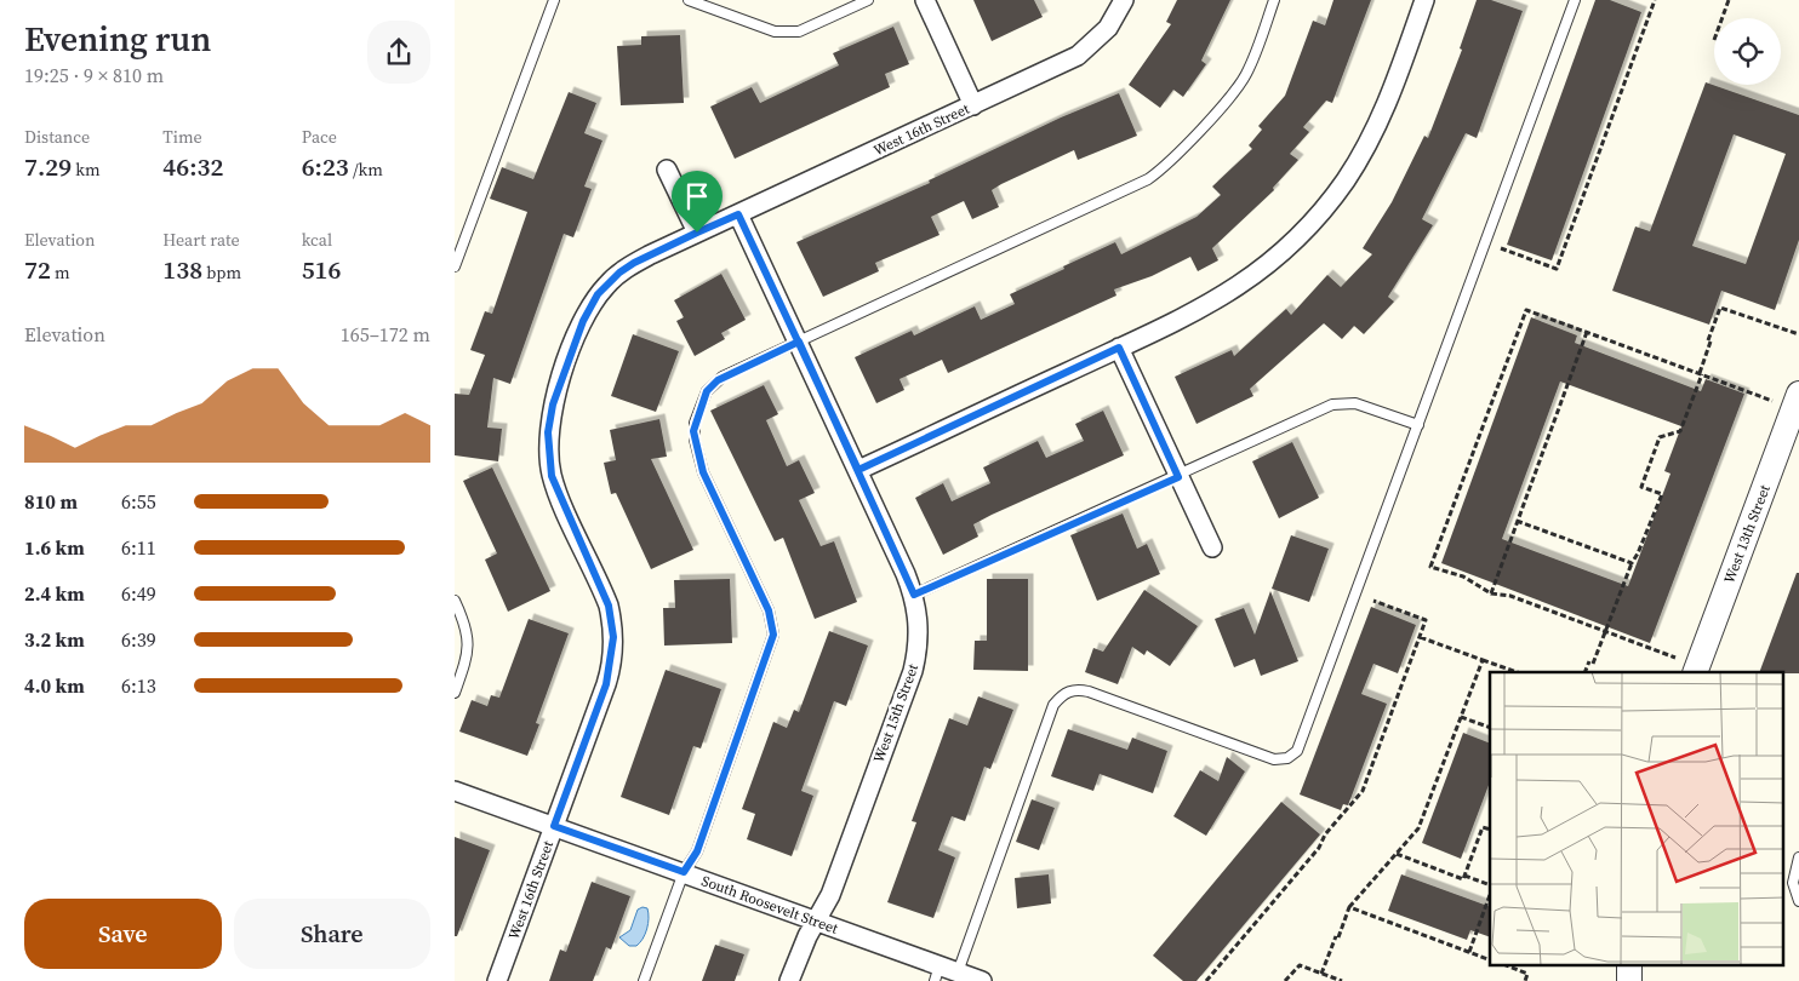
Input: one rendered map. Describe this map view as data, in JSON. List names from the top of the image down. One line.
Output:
{"streets":{"street":["West 16th Street","West 13th Street","West 15th Street","South Roosevelt Street"]},"crossings":[["West 16th Street","West 15th Street"],["West 16th Street","South Roosevelt Street"],["West 15th Street","South Roosevelt Street"]],"page":{"heading":["Evening run","19:25 · 9 × 810 m"],"stats":[["Distance","7.29 km"],["Time","46:32"],["Pace","6:23 /km"],["Elevation","72 m"],["Heart rate","138 bpm"],["kcal","516"]],"chart":["Elevation","165–172 m"],"list":[{"name":"810 m","note":"6:55"},{"name":"1.6 km","note":"6:11"},{"name":"2.4 km","note":"6:49"},{"name":"3.2 km","note":"6:39"},{"name":"4.0 km","note":"6:13"}],"buttons":["Save","Share"]}}
